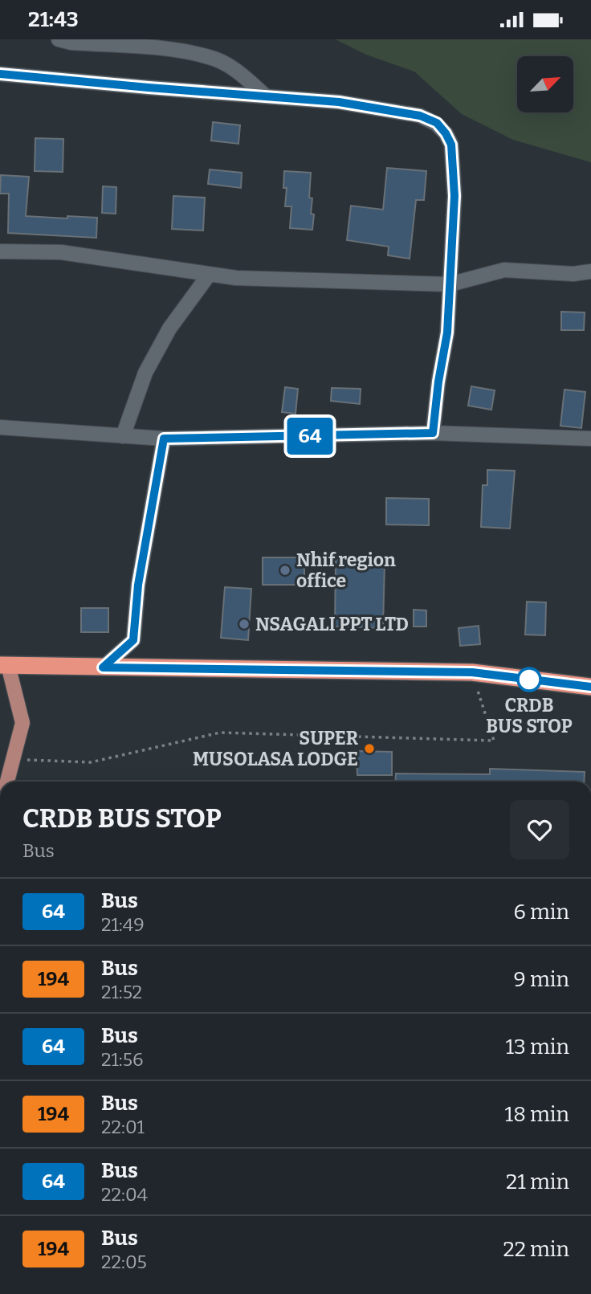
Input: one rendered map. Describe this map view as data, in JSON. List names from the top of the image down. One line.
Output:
{"places":["Nhif region office","NSAGALI PPT LTD","CRDB BUS STOP","SUPER MUSOLASA LODGE"],"lines":["bus line 64"],"north":"top right","page":{"status":"21:43","on_map":"64","heading":["CRDB BUS STOP","Bus"],"list":[{"mark":"64","name":"Bus","note":"21:49","value":"6 min"},{"mark":"194","name":"Bus","note":"21:52","value":"9 min"},{"mark":"64","name":"Bus","note":"21:56","value":"13 min"},{"mark":"194","name":"Bus","note":"22:01","value":"18 min"},{"mark":"64","name":"Bus","note":"22:04","value":"21 min"},{"mark":"194","name":"Bus","note":"22:05","value":"22 min"}]}}
